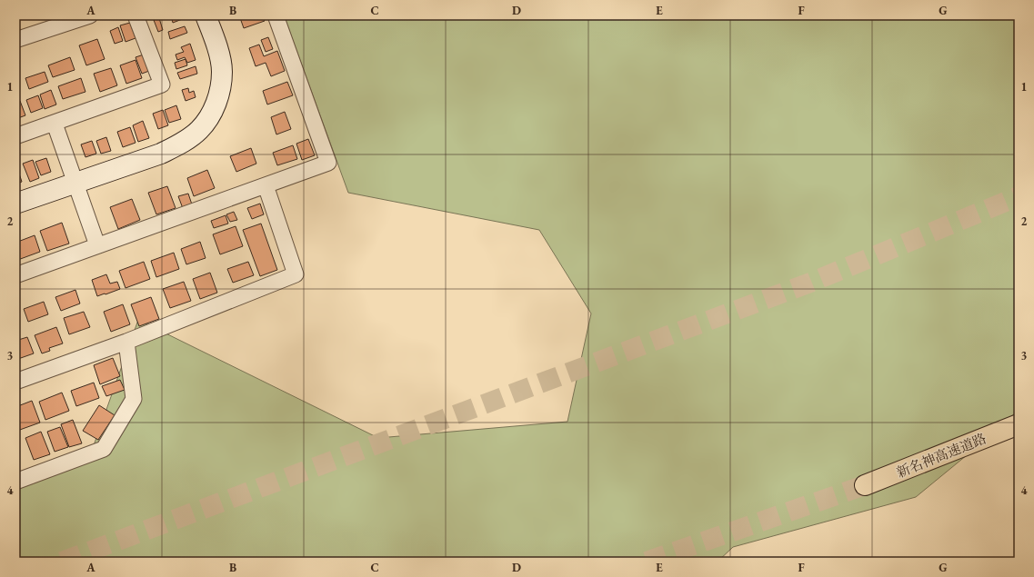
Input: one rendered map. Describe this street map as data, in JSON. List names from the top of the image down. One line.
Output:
{"streets":{"highway":["新名神高速道路"]},"grid":{"columns":["A","B","C","D","E","F","G"],"rows":["1","2","3","4"]}}
